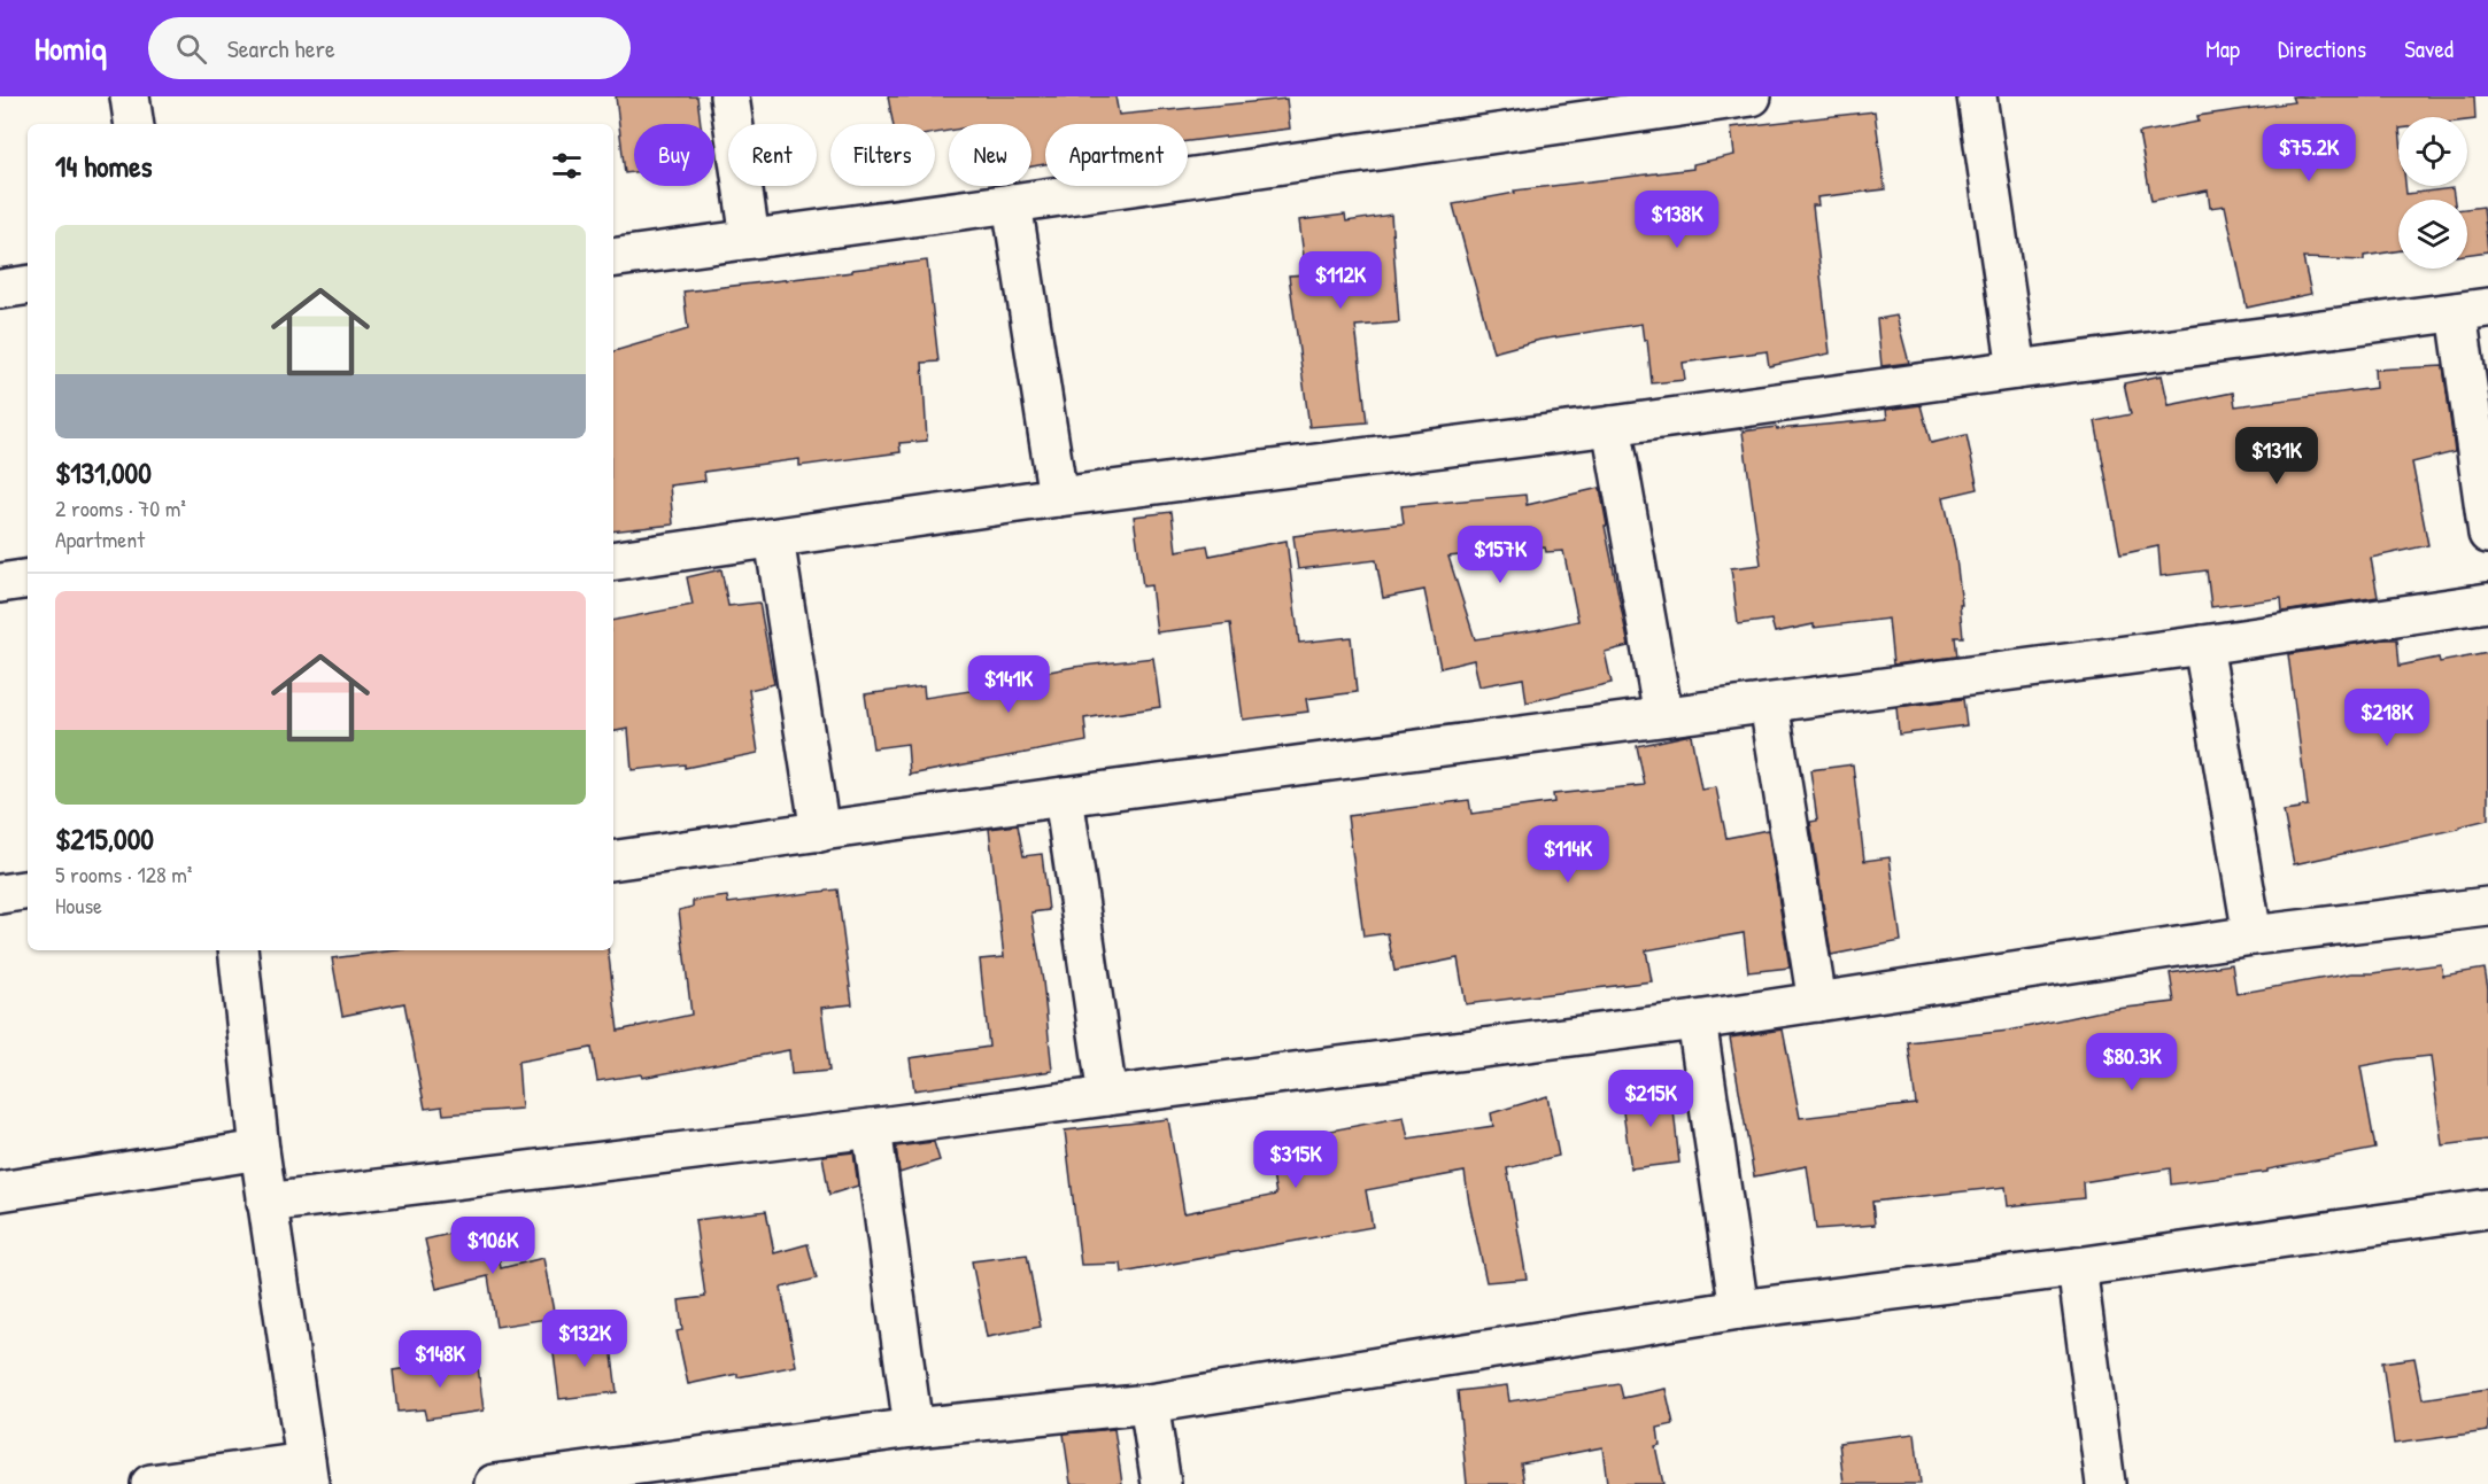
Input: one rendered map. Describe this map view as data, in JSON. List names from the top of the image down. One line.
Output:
{"page":{"header":"Homiq","search":"Search here","nav":["Map","Directions","Saved"],"price":["$75.2K","$138K","$112K","$131K","$157K","$141K","$218K","$114K","$80.3K","$215K","$315K","$106K","$132K","$148K"],"chip":["Buy","Rent","Filters","New","Apartment"],"heading":"14 homes","list":[{"name":"$131,000","note":"2 rooms · 70 m² · Apartment"},{"name":"$215,000","note":"5 rooms · 128 m² · House"}]}}
